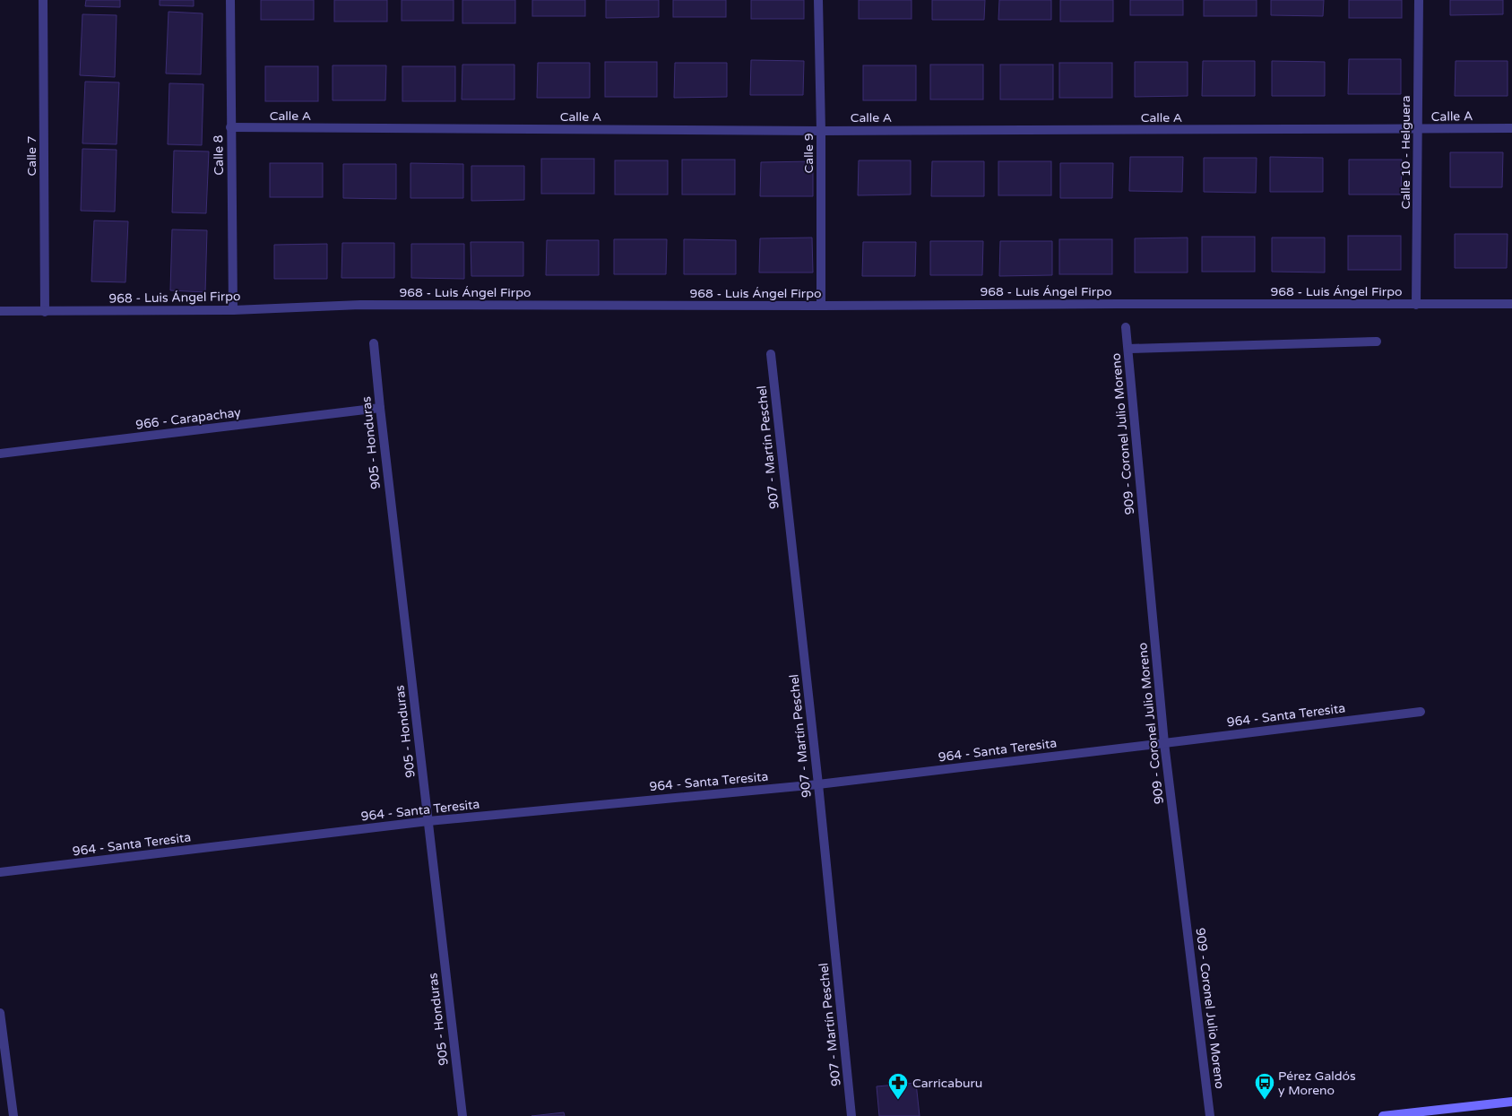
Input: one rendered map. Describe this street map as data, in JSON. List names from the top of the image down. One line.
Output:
{"streets":{"street":["Calle A","Calle 10 - Helguera","Calle 9","Calle 8","Calle 7","968 - Luis Ángel Firpo","966 - Carapachay","909 - Coronel Julio Moreno","905 - Honduras","907 - Martín Peschel","964 - Santa Teresita"]},"crossings":[["Calle A","Calle 10 - Helguera"],["Calle A","Calle 9"],["Calle A","Calle 8"],["Calle 10 - Helguera","968 - Luis Ángel Firpo"],["Calle 9","968 - Luis Ángel Firpo"],["Calle 8","968 - Luis Ángel Firpo"],["Calle 7","968 - Luis Ángel Firpo"],["966 - Carapachay","905 - Honduras"],["909 - Coronel Julio Moreno","964 - Santa Teresita"],["905 - Honduras","964 - Santa Teresita"],["907 - Martín Peschel","964 - Santa Teresita"]],"places":{"pharmacy":["Carricaburu"],"bus stop":["Pérez Galdós y Moreno"]}}
